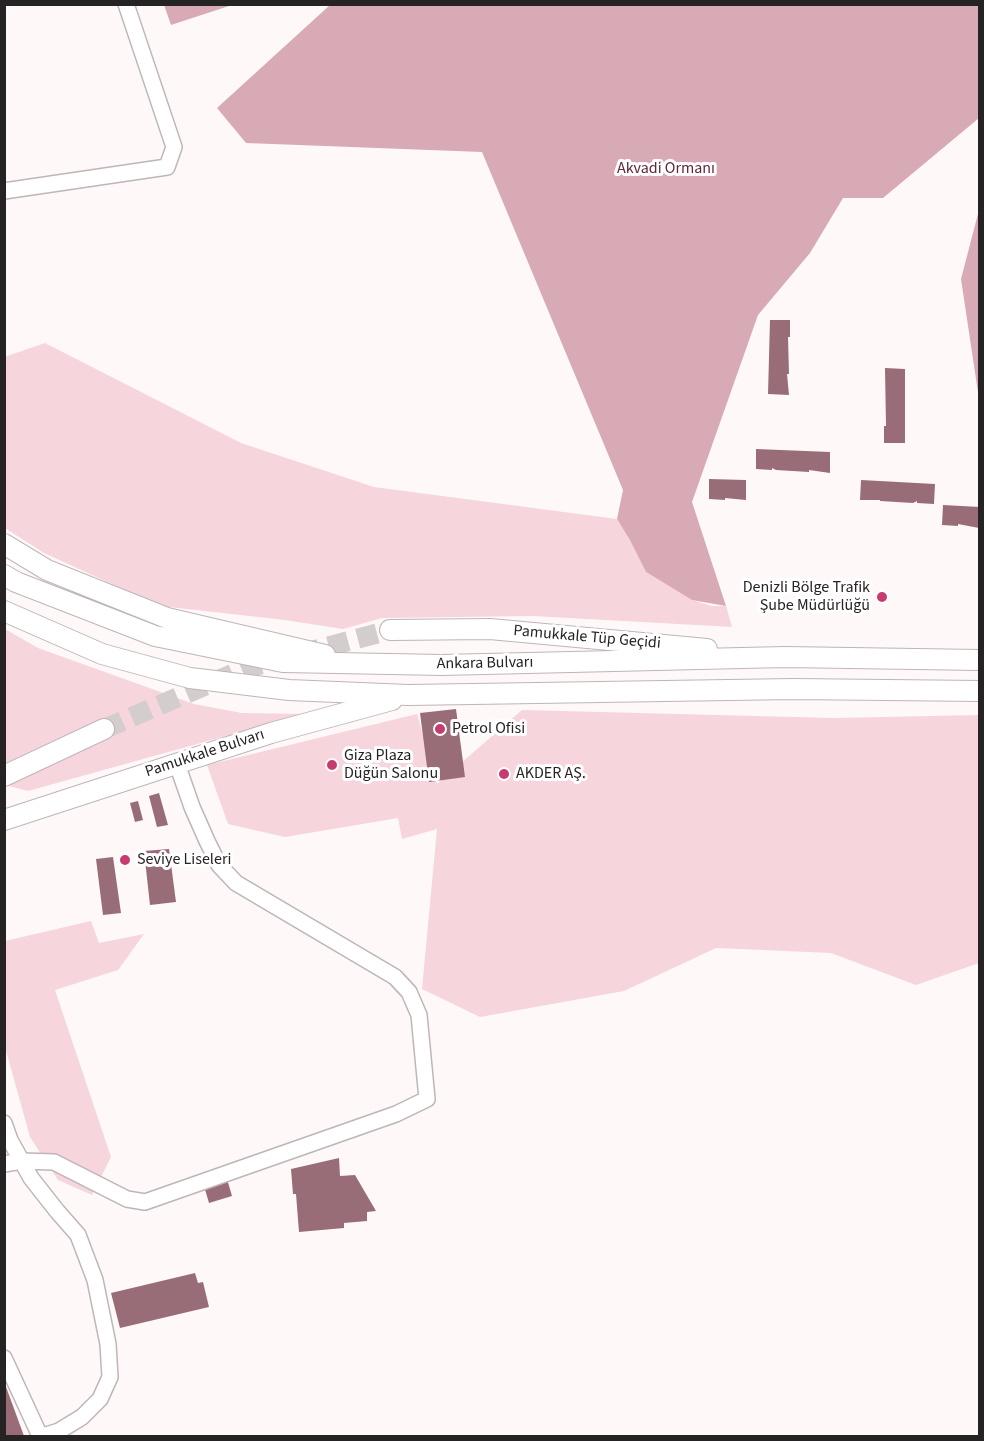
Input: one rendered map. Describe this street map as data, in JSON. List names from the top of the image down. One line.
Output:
{"streets":{"main road":["Pamukkale Tüp Geçidi","Ankara Bulvarı","Pamukkale Bulvarı"]},"crossings":[["Pamukkale Tüp Geçidi","Ankara Bulvarı"],["Ankara Bulvarı","Pamukkale Bulvarı"]],"parks":["Akvadi Ormanı"],"places":["Denizli Bölge Trafik Şube Müdürlüğü","Petrol Ofisi","Giza Plaza Düğün Salonu","AKDER AŞ.","Seviye Liseleri"]}
